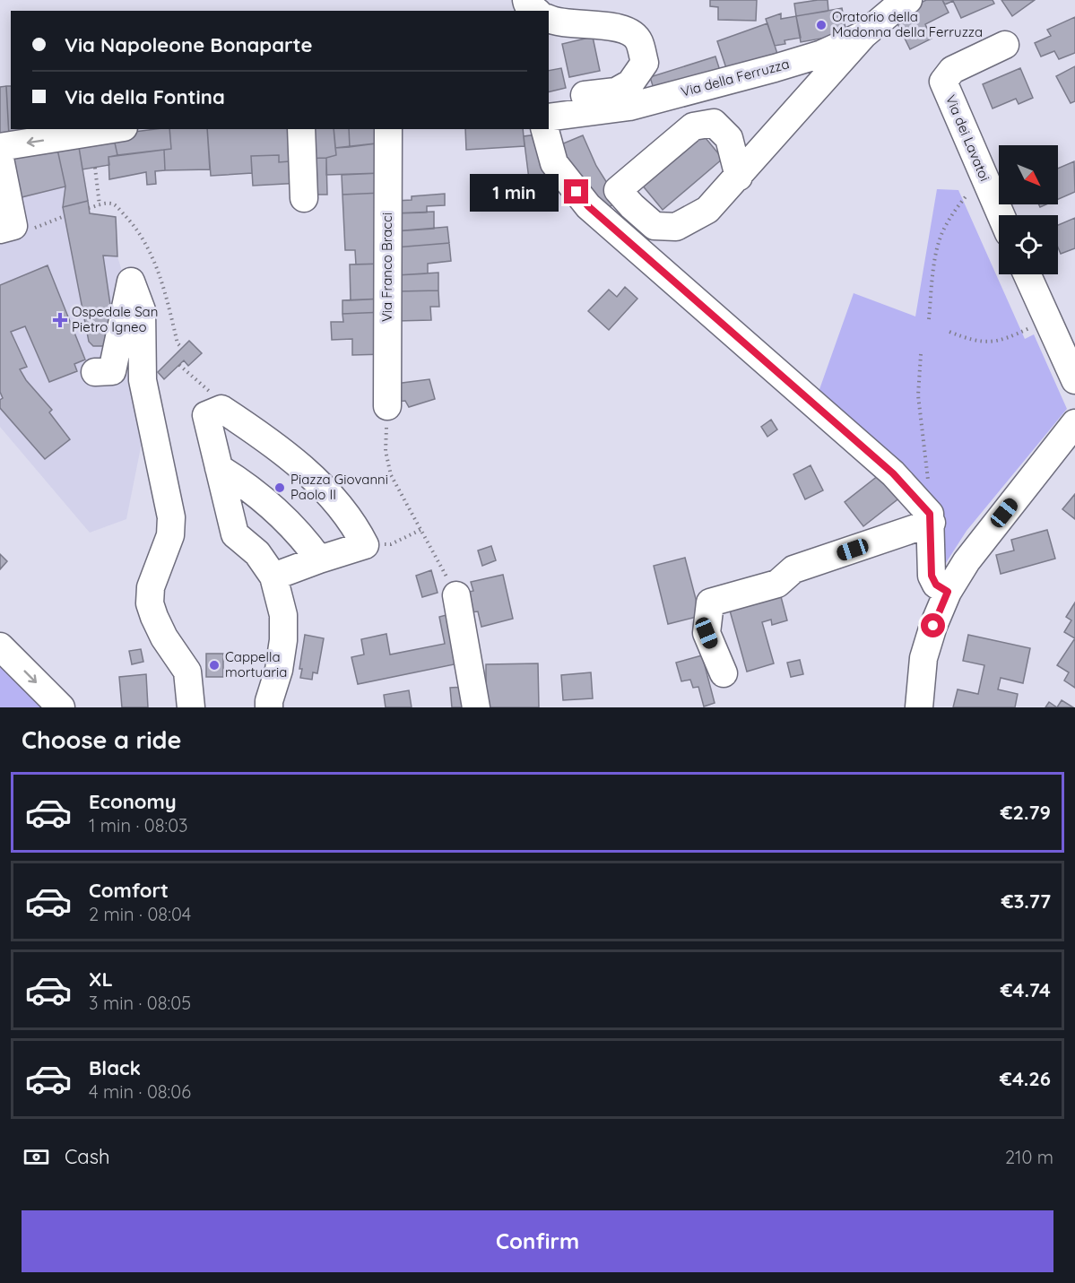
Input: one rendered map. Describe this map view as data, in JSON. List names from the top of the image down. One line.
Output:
{"streets":{"street":["Via della Ferruzza","Via dei Lavatoi","Via Franco Bracci"]},"places":{"other":["Oratorio della Madonna della Ferruzza","Piazza Giovanni Paolo II","Cappella mortuaria"],"health":["Ospedale San Pietro Igneo"]},"north":"bottom right","page":{"banner":["Via Napoleone Bonaparte","Via della Fontina"],"bubble":"1 min","heading":"Choose a ride","list":[{"name":"Economy","note":"1 min · 08:03","value":"€2.79"},{"name":"Comfort","note":"2 min · 08:04","value":"€3.77"},{"name":"XL","note":"3 min · 08:05","value":"€4.74"},{"name":"Black","note":"4 min · 08:06","value":"€4.26"}],"pay":["Cash","210 m"],"buttons":"Confirm"}}
